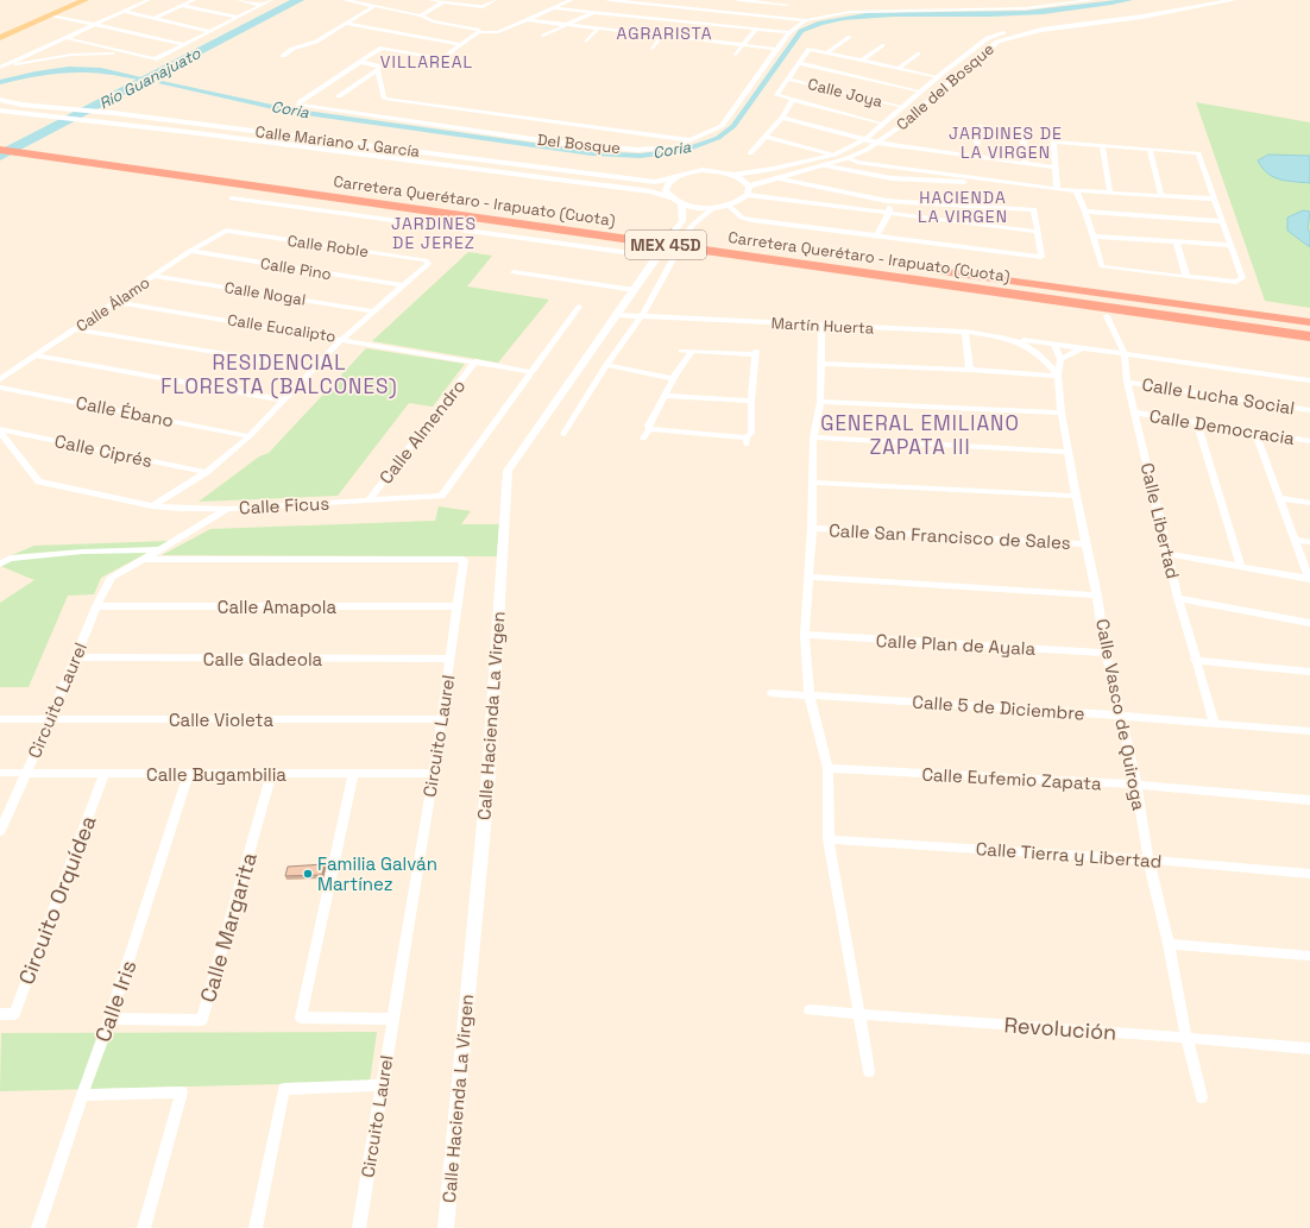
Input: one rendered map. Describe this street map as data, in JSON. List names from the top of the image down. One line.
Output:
{"streets":{"highway":["Carretera Querétaro - Irapuato (Cuota)","MEX 45D"],"street":["Calle del Bosque","Calle Joya","Calle Mariano J. García","Del Bosque","Calle Roble","Calle Pino","Calle Nogal","Calle Álamo","Martín Huerta","Calle Eucalipto","Calle Lucha Social","Calle Ébano","Calle Democracia","Calle Almendro","Calle Ciprés","Calle Ficus","Calle Libertad","Calle San Francisco de Sales","Calle Amapola","Calle Plan de Ayala","Calle Gladeola","Circuito Laurel","Calle 5 de Diciembre","Calle Vasco de Quiroga","Calle Hacienda La Virgen","Calle Violeta","Calle Bugambilia","Calle Eufemio Zapata","Calle Tierra y Libertad","Circuito Orquídea","Calle Margarita","Calle Iris","Revolución"]},"crossings":[["Calle del Bosque","Calle Joya"],["Calle Roble","Calle Pino"],["Calle Roble","Calle Álamo"],["Calle Pino","Calle Álamo"],["Calle Nogal","Calle Álamo"],["Calle Álamo","Calle Eucalipto"],["Martín Huerta","Calle Vasco de Quiroga"],["Martín Huerta","Calle Hacienda La Virgen"],["Calle Eucalipto","Calle Almendro"],["Calle Eucalipto","Calle Ficus"],["Calle Lucha Social","Calle Libertad"],["Calle Democracia","Calle Libertad"],["Calle Almendro","Calle Ficus"],["Calle Ciprés","Calle Ficus"],["Calle Ficus","Circuito Laurel"],["Calle Libertad","Calle 5 de Diciembre"],["Calle San Francisco de Sales","Calle Vasco de Quiroga"],["Calle Amapola","Circuito Laurel"],["Calle Plan de Ayala","Calle Vasco de Quiroga"],["Calle Gladeola","Circuito Laurel"],["Circuito Laurel","Calle Violeta"],["Circuito Laurel","Calle Bugambilia"],["Calle 5 de Diciembre","Calle Vasco de Quiroga"],["Calle Vasco de Quiroga","Calle Eufemio Zapata"],["Calle Vasco de Quiroga","Calle Tierra y Libertad"],["Calle Vasco de Quiroga","Revolución"],["Calle Bugambilia","Circuito Orquídea"],["Calle Bugambilia","Calle Margarita"],["Calle Bugambilia","Calle Iris"],["Calle Margarita","Calle Iris"]],"districts":["AGRARISTA","VILLAREAL","JARDINES DE LA VIRGEN","HACIENDA LA VIRGEN","JARDINES DE JEREZ","RESIDENCIAL FLORESTA (BALCONES)","GENERAL EMILIANO ZAPATA III"],"water":["Río Guanajuato","Coria"],"places":["Familia Galván Martínez"]}
